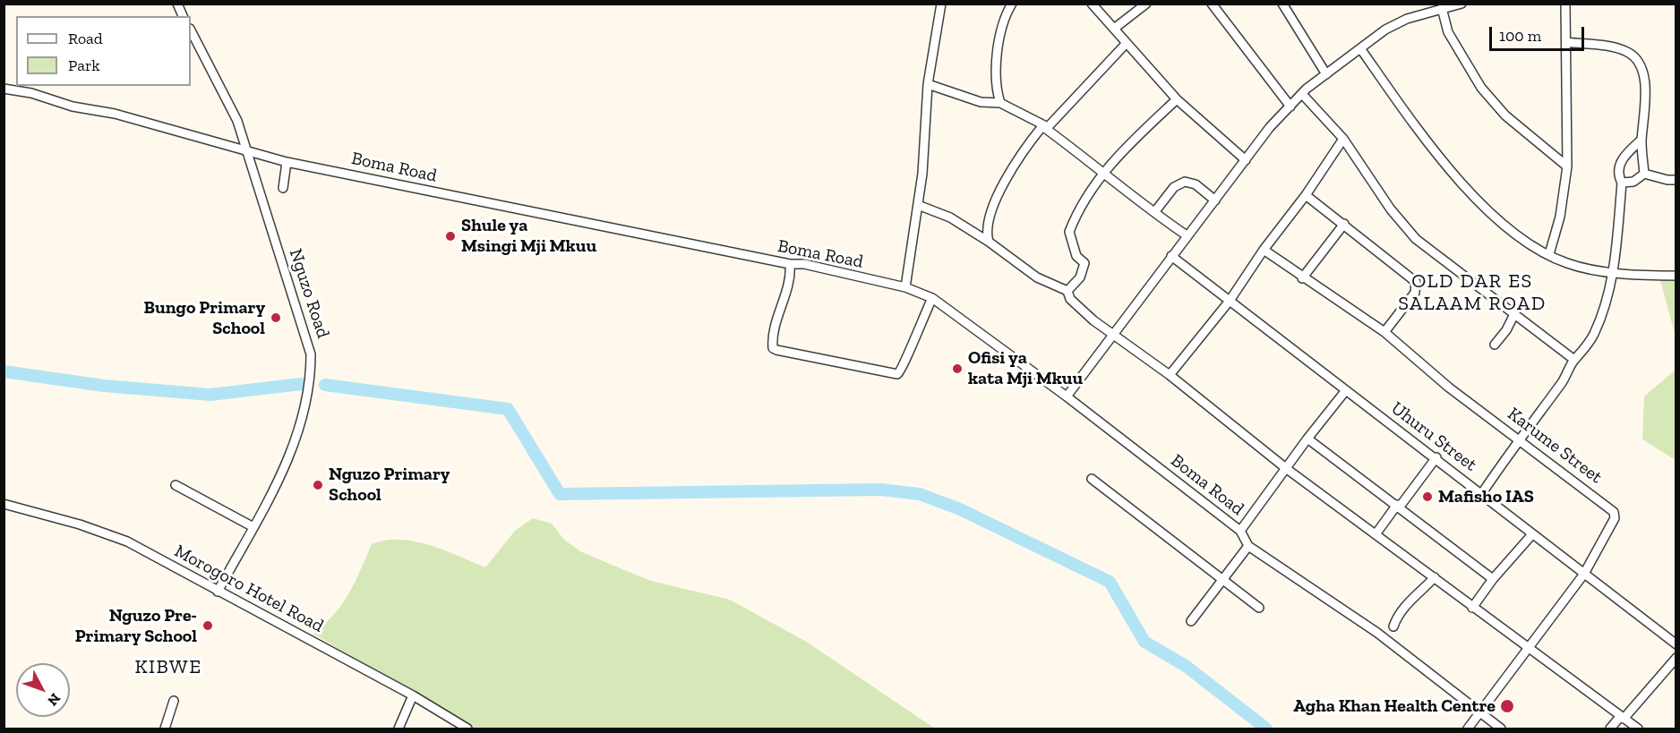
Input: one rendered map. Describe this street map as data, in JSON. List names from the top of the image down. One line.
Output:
{"streets":{"street":["Boma Road","Nguzo Road","Uhuru Street","Karume Street","Morogoro Hotel Road"]},"crossings":[["Boma Road","Nguzo Road"],["Boma Road","Karume Street"],["Nguzo Road","Morogoro Hotel Road"],["Uhuru Street","Karume Street"]],"districts":["OLD DAR ES SALAAM ROAD","KIBWE"],"places":["Shule ya Msingi Mji Mkuu","Bungo Primary School","Ofisi ya kata Mji Mkuu","Nguzo Primary School","Mafisho IAS","Nguzo Pre- Primary School","Agha Khan Health Centre"],"legend":["Road","Park"],"scale_bar":"100 m","north":"bottom right"}
